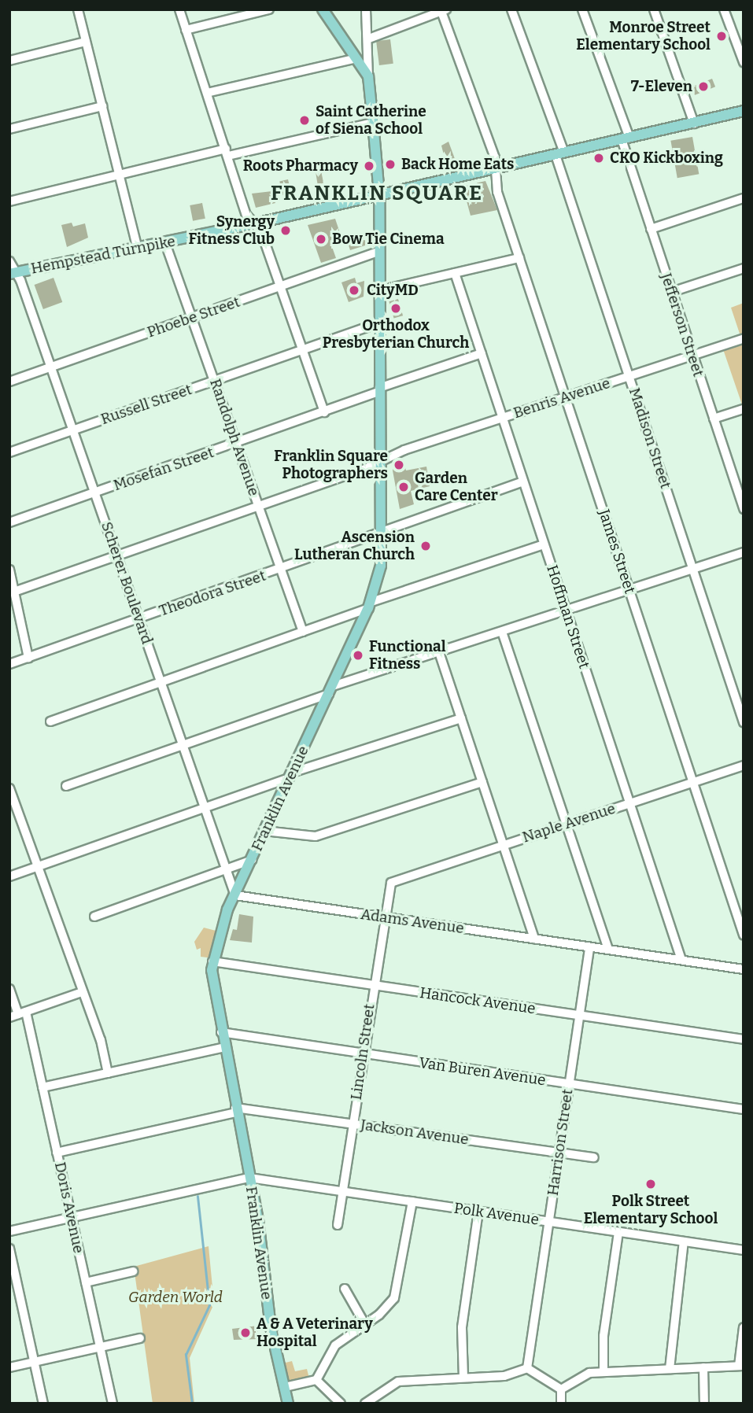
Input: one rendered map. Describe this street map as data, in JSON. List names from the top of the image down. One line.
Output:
{"streets":{"main road":["Hempstead Turnpike","Franklin Avenue"],"street":["Phoebe Street","Jefferson Street","Benris Avenue","Russell Street","Randolph Avenue","Madison Street","Mosefan Street","James Street","Scherer Boulevard","Theodora Street","Hoffman Street","Naple Avenue","Adams Avenue","Hancock Avenue","Lincoln Street","Van Buren Avenue","Jackson Avenue","Harrison Street","Doris Avenue","Polk Avenue"]},"crossings":[["Hempstead Turnpike","Jefferson Street"],["Hempstead Turnpike","Randolph Avenue"],["Hempstead Turnpike","Madison Street"],["Hempstead Turnpike","James Street"],["Hempstead Turnpike","Scherer Boulevard"],["Hempstead Turnpike","Franklin Avenue"],["Phoebe Street","Randolph Avenue"],["Phoebe Street","Scherer Boulevard"],["Phoebe Street","Franklin Avenue"],["Jefferson Street","Benris Avenue"],["Benris Avenue","Randolph Avenue"],["Benris Avenue","Madison Street"],["Benris Avenue","James Street"],["Benris Avenue","Scherer Boulevard"],["Benris Avenue","Hoffman Street"],["Benris Avenue","Franklin Avenue"],["Russell Street","Randolph Avenue"],["Russell Street","Scherer Boulevard"],["Russell Street","Franklin Avenue"],["Randolph Avenue","Mosefan Street"],["Randolph Avenue","Theodora Street"],["Mosefan Street","Scherer Boulevard"],["Mosefan Street","Hoffman Street"],["Mosefan Street","Franklin Avenue"],["James Street","Naple Avenue"],["Scherer Boulevard","Theodora Street"],["Scherer Boulevard","Franklin Avenue"],["Scherer Boulevard","Adams Avenue"],["Theodora Street","Hoffman Street"],["Theodora Street","Franklin Avenue"],["Hoffman Street","Naple Avenue"],["Franklin Avenue","Adams Avenue"],["Franklin Avenue","Hancock Avenue"],["Franklin Avenue","Van Buren Avenue"],["Franklin Avenue","Jackson Avenue"],["Franklin Avenue","Polk Avenue"],["Naple Avenue","Lincoln Street"],["Adams Avenue","Lincoln Street"],["Adams Avenue","Harrison Street"],["Hancock Avenue","Lincoln Street"],["Hancock Avenue","Harrison Street"],["Lincoln Street","Van Buren Avenue"],["Lincoln Street","Jackson Avenue"],["Lincoln Street","Polk Avenue"],["Van Buren Avenue","Harrison Street"],["Jackson Avenue","Harrison Street"],["Jackson Avenue","Doris Avenue"],["Harrison Street","Polk Avenue"]],"districts":["FRANKLIN SQUARE"],"parks":["Garden World"],"places":["Monroe Street Elementary School","7-Eleven","Saint Catherine of Siena School","CKO Kickboxing","Back Home Eats","Roots Pharmacy","Synergy Fitness Club","Bow Tie Cinema","CityMD","Orthodox Presbyterian Church","Franklin Square Photographers","Garden Care Center","Ascension Lutheran Church","Functional Fitness","Polk Street Elementary School","A & A Veterinary Hospital"]}
